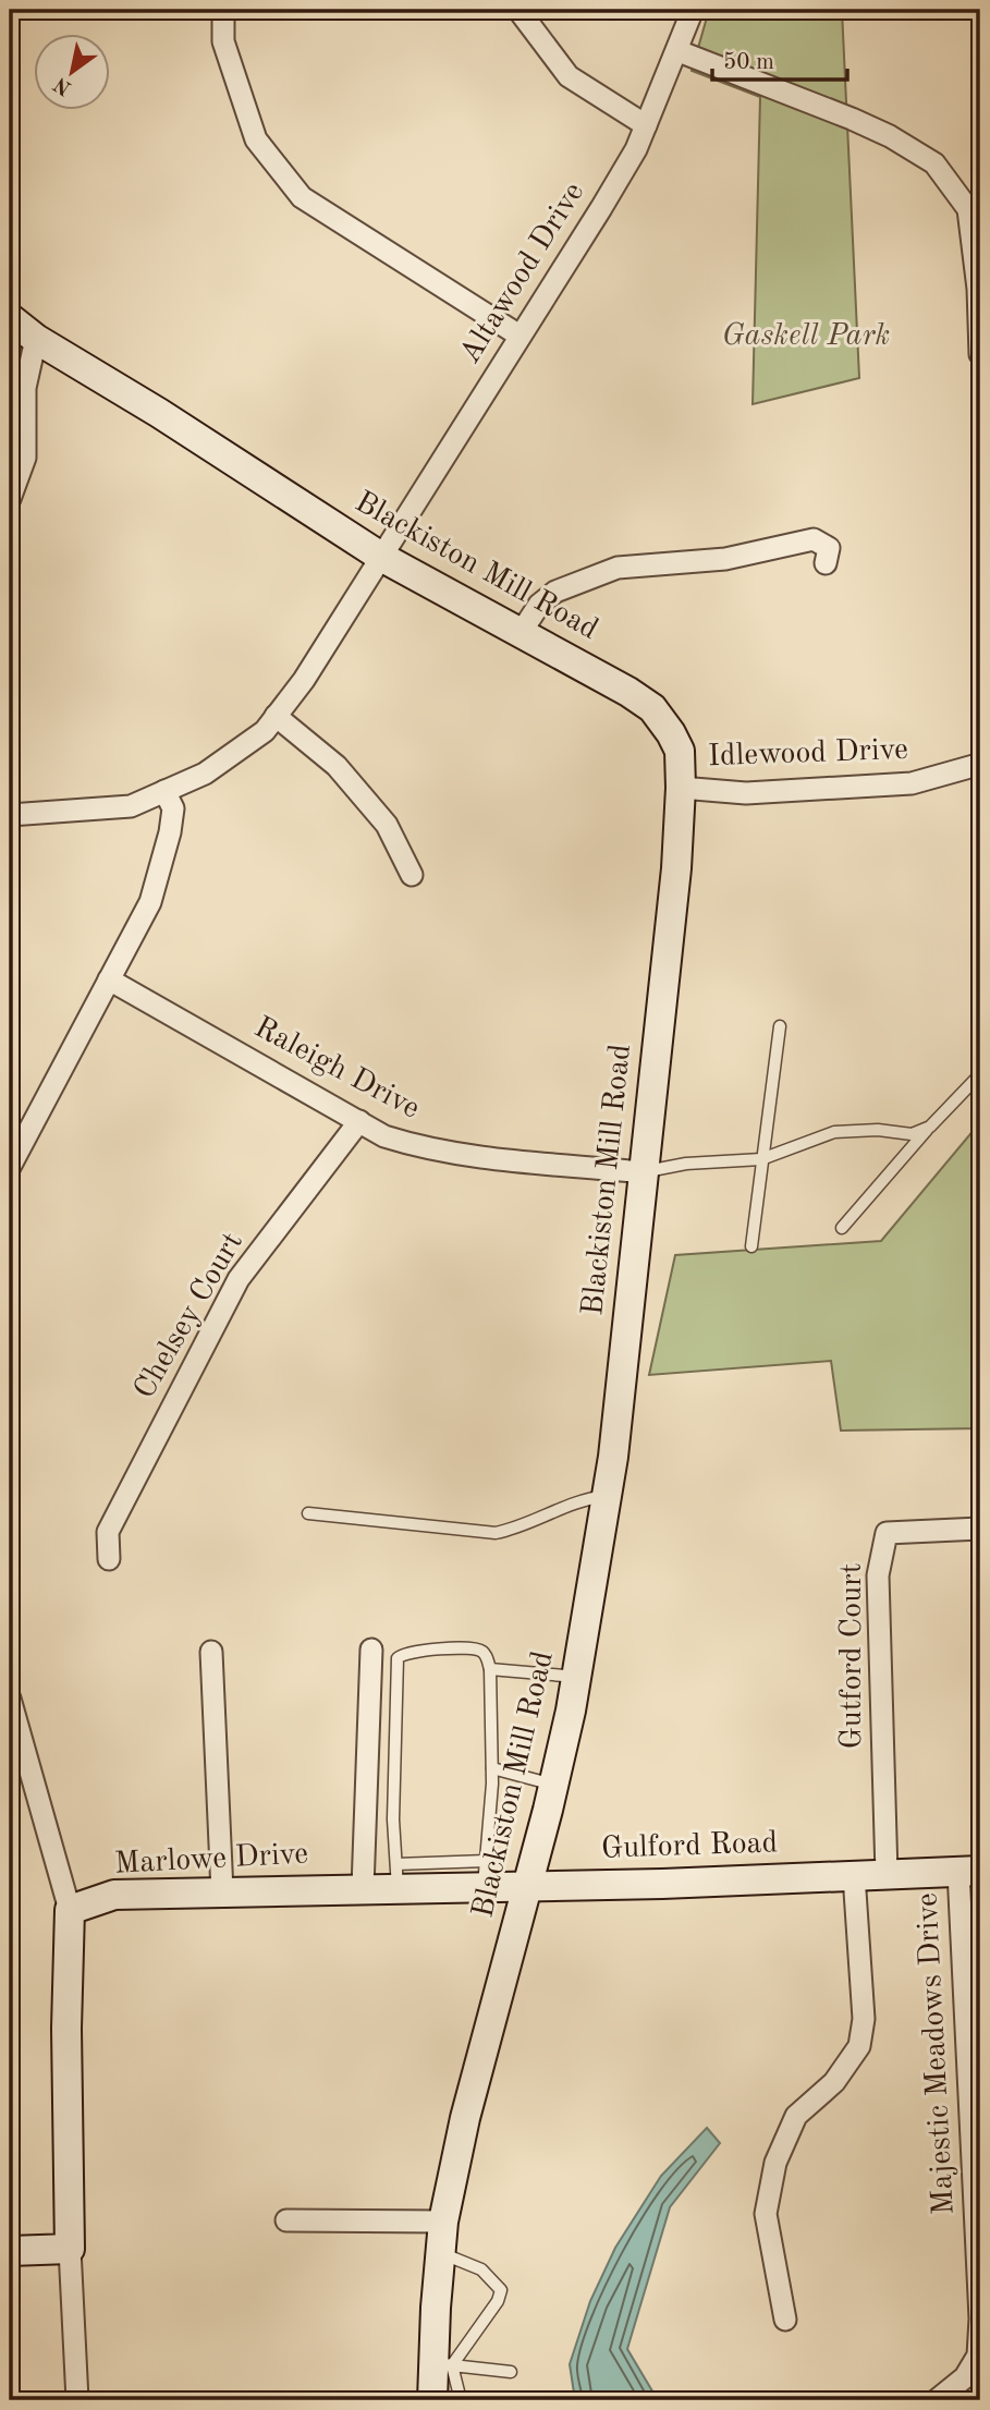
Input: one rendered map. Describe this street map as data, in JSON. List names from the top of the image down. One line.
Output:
{"streets":{"main road":["Blackiston Mill Road","Gulford Road","Marlowe Drive"],"street":["Altawood Drive","Idlewood Drive","Raleigh Drive","Chelsey Court","Gutford Court","Majestic Meadows Drive"]},"crossings":[["Altawood Drive","Blackiston Mill Road"],["Blackiston Mill Road","Idlewood Drive"],["Blackiston Mill Road","Raleigh Drive"],["Blackiston Mill Road","Gulford Road"],["Blackiston Mill Road","Marlowe Drive"],["Raleigh Drive","Chelsey Court"],["Gutford Court","Gulford Road"],["Gulford Road","Marlowe Drive"],["Gulford Road","Majestic Meadows Drive"]],"parks":["Gaskell Park"],"scale_bar":"50 m","north":"bottom left"}
